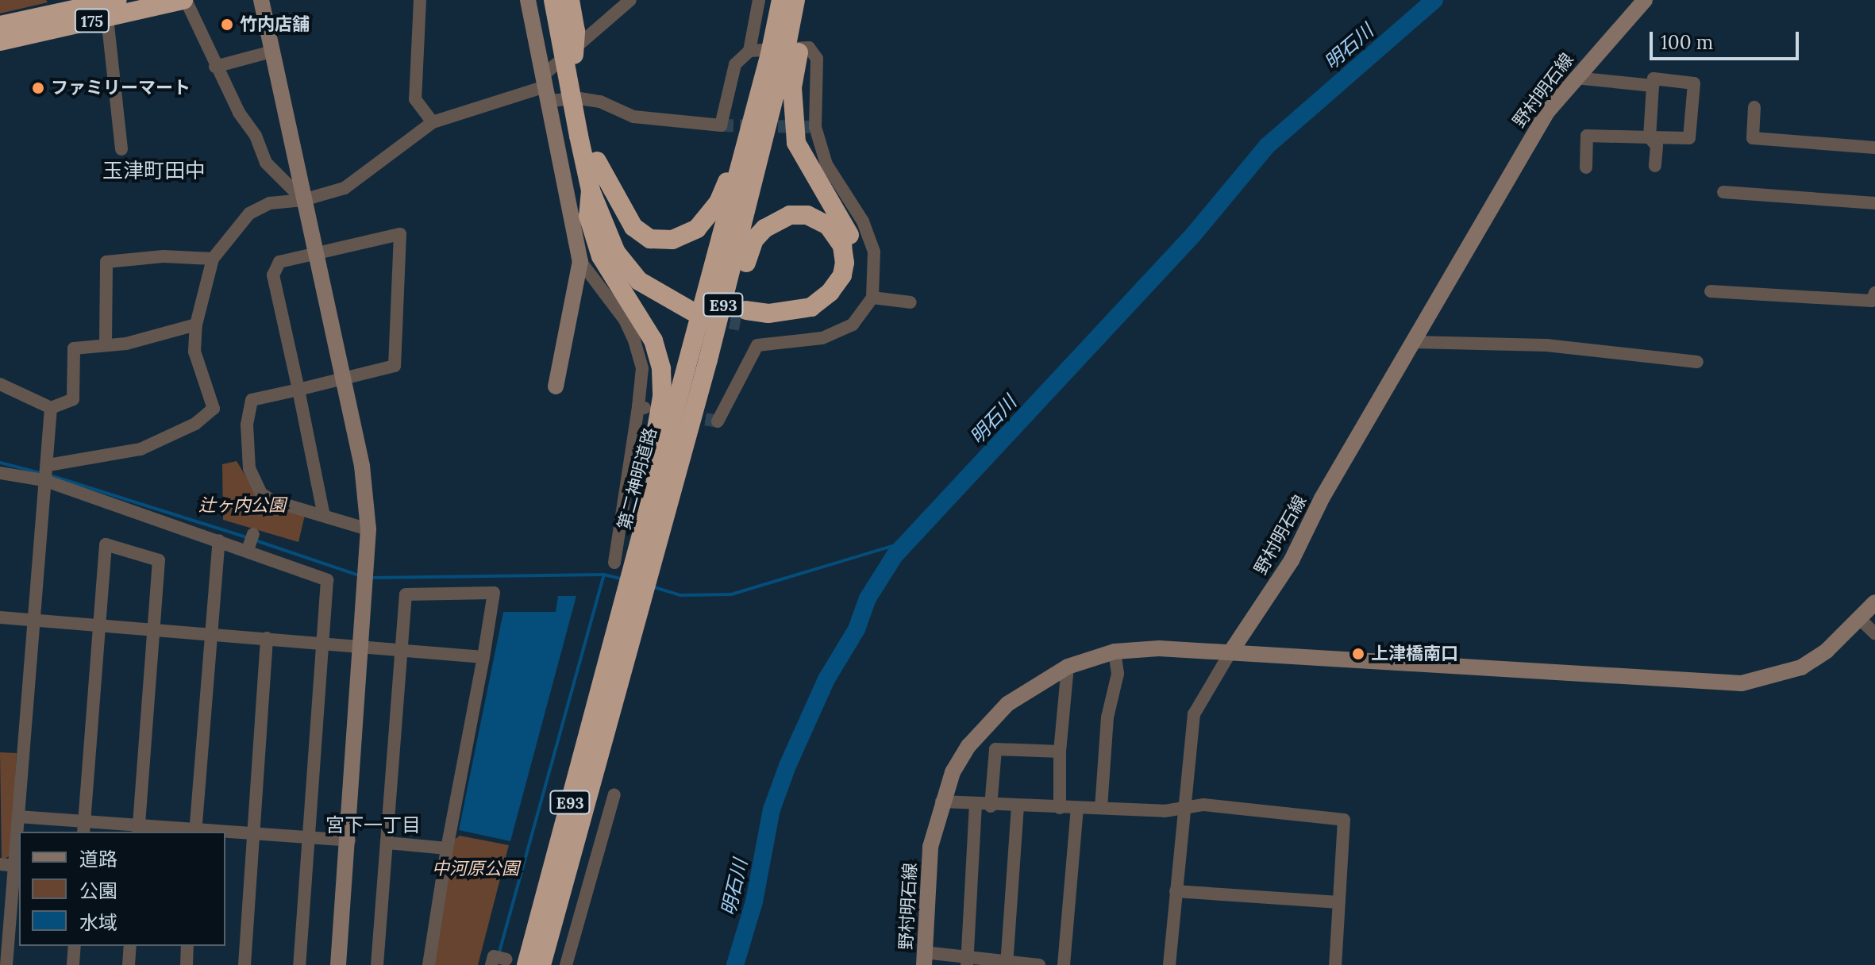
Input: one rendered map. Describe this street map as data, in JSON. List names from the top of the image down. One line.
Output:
{"streets":{"highway":["175","E93","第二神明道路"],"street":["野村明石線"]},"districts":["玉津町田中","宮下一丁目"],"water":["明石川"],"parks":["辻ヶ内公園","中河原公園"],"places":["竹内店舗","ファミリーマート","上津橋南口"],"legend":["道路","公園","水域"],"scale_bar":"100 m"}
